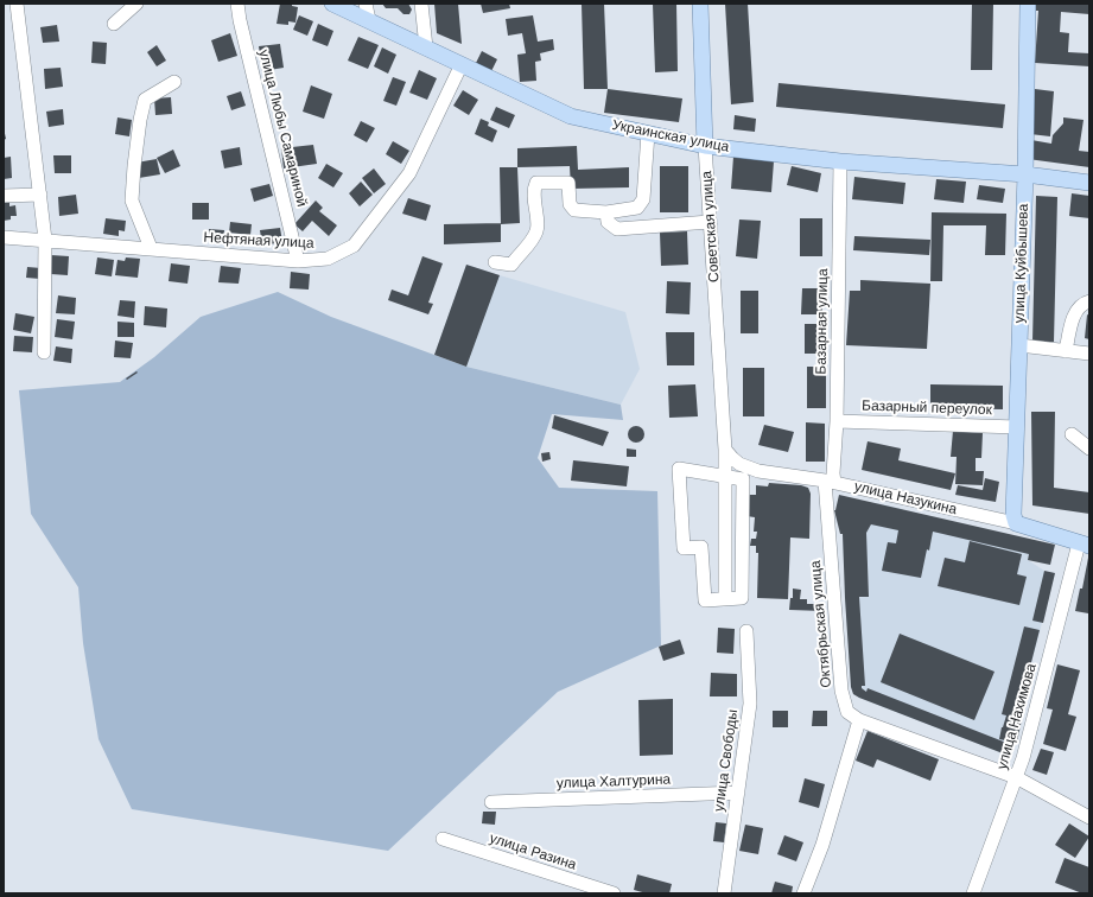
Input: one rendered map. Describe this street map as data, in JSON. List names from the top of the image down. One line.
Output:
{"streets":{"main road":["Украинская улица","Советская улица","улица Куйбышева","улица Назукина"],"street":["улица Любы Самариной","Нефтяная улица","Базарная улица","Базарный переулок","Октябрьская улица","улица Нахимова","улица Свободы","улица Халтурина","улица Разина"]},"crossings":[["улица Любы Самариной","Нефтяная улица"],["Украинская улица","Советская улица"],["Украинская улица","Нефтяная улица"],["Украинская улица","улица Куйбышева"],["Украинская улица","Базарная улица"],["Советская улица","улица Назукина"],["улица Куйбышева","Базарный переулок"],["улица Куйбышева","улица Назукина"],["Базарная улица","Базарный переулок"],["Базарная улица","улица Назукина"],["Базарная улица","Октябрьская улица"],["улица Назукина","Октябрьская улица"],["улица Назукина","улица Нахимова"],["улица Свободы","улица Халтурина"]]}
